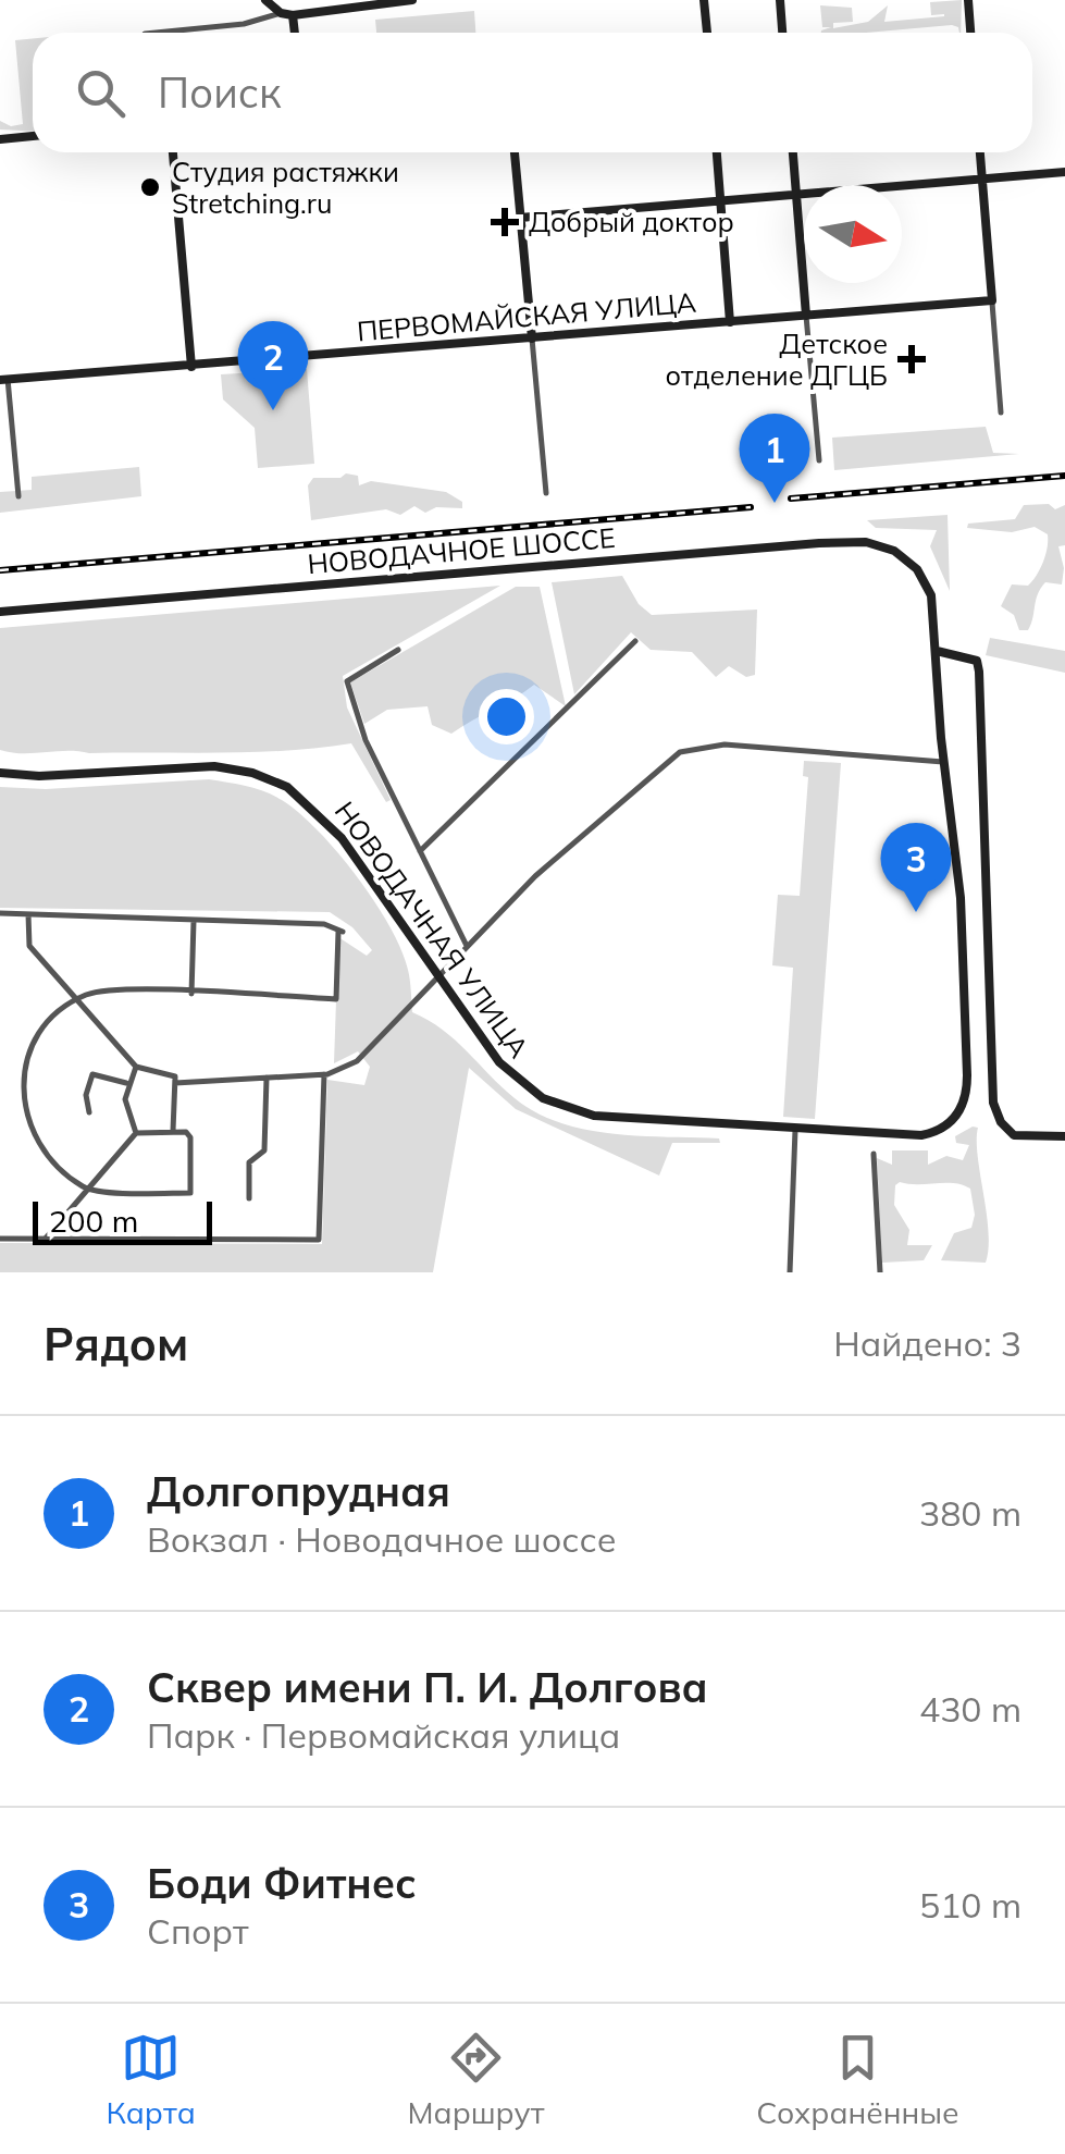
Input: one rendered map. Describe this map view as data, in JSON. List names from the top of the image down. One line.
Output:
{"streets":{"street":["ПЕРВОМАЙСКАЯ УЛИЦА","НОВОДАЧНОЕ ШОССЕ","НОВОДАЧНАЯ УЛИЦА"]},"places":{"other":["Студия растяжки Stretching.ru"],"health":["Добрый доктор","Детское отделение ДГЦБ"]},"scale_bar":"200 m","north":"right","page":{"search":"Поиск","pins":["2","1","3"],"scale":"200 m","heading":["Рядом","Найдено: 3"],"list":[{"mark":"1","name":"Долгопрудная","note":"Вокзал · Новодачное шоссе","value":"380 m"},{"mark":"2","name":"Сквер имени П. И. Долгова","note":"Парк · Первомайская улица","value":"430 m"},{"mark":"3","name":"Боди Фитнес","note":"Спорт","value":"510 m"}],"nav":["Карта","Маршрут","Сохранённые"]}}
